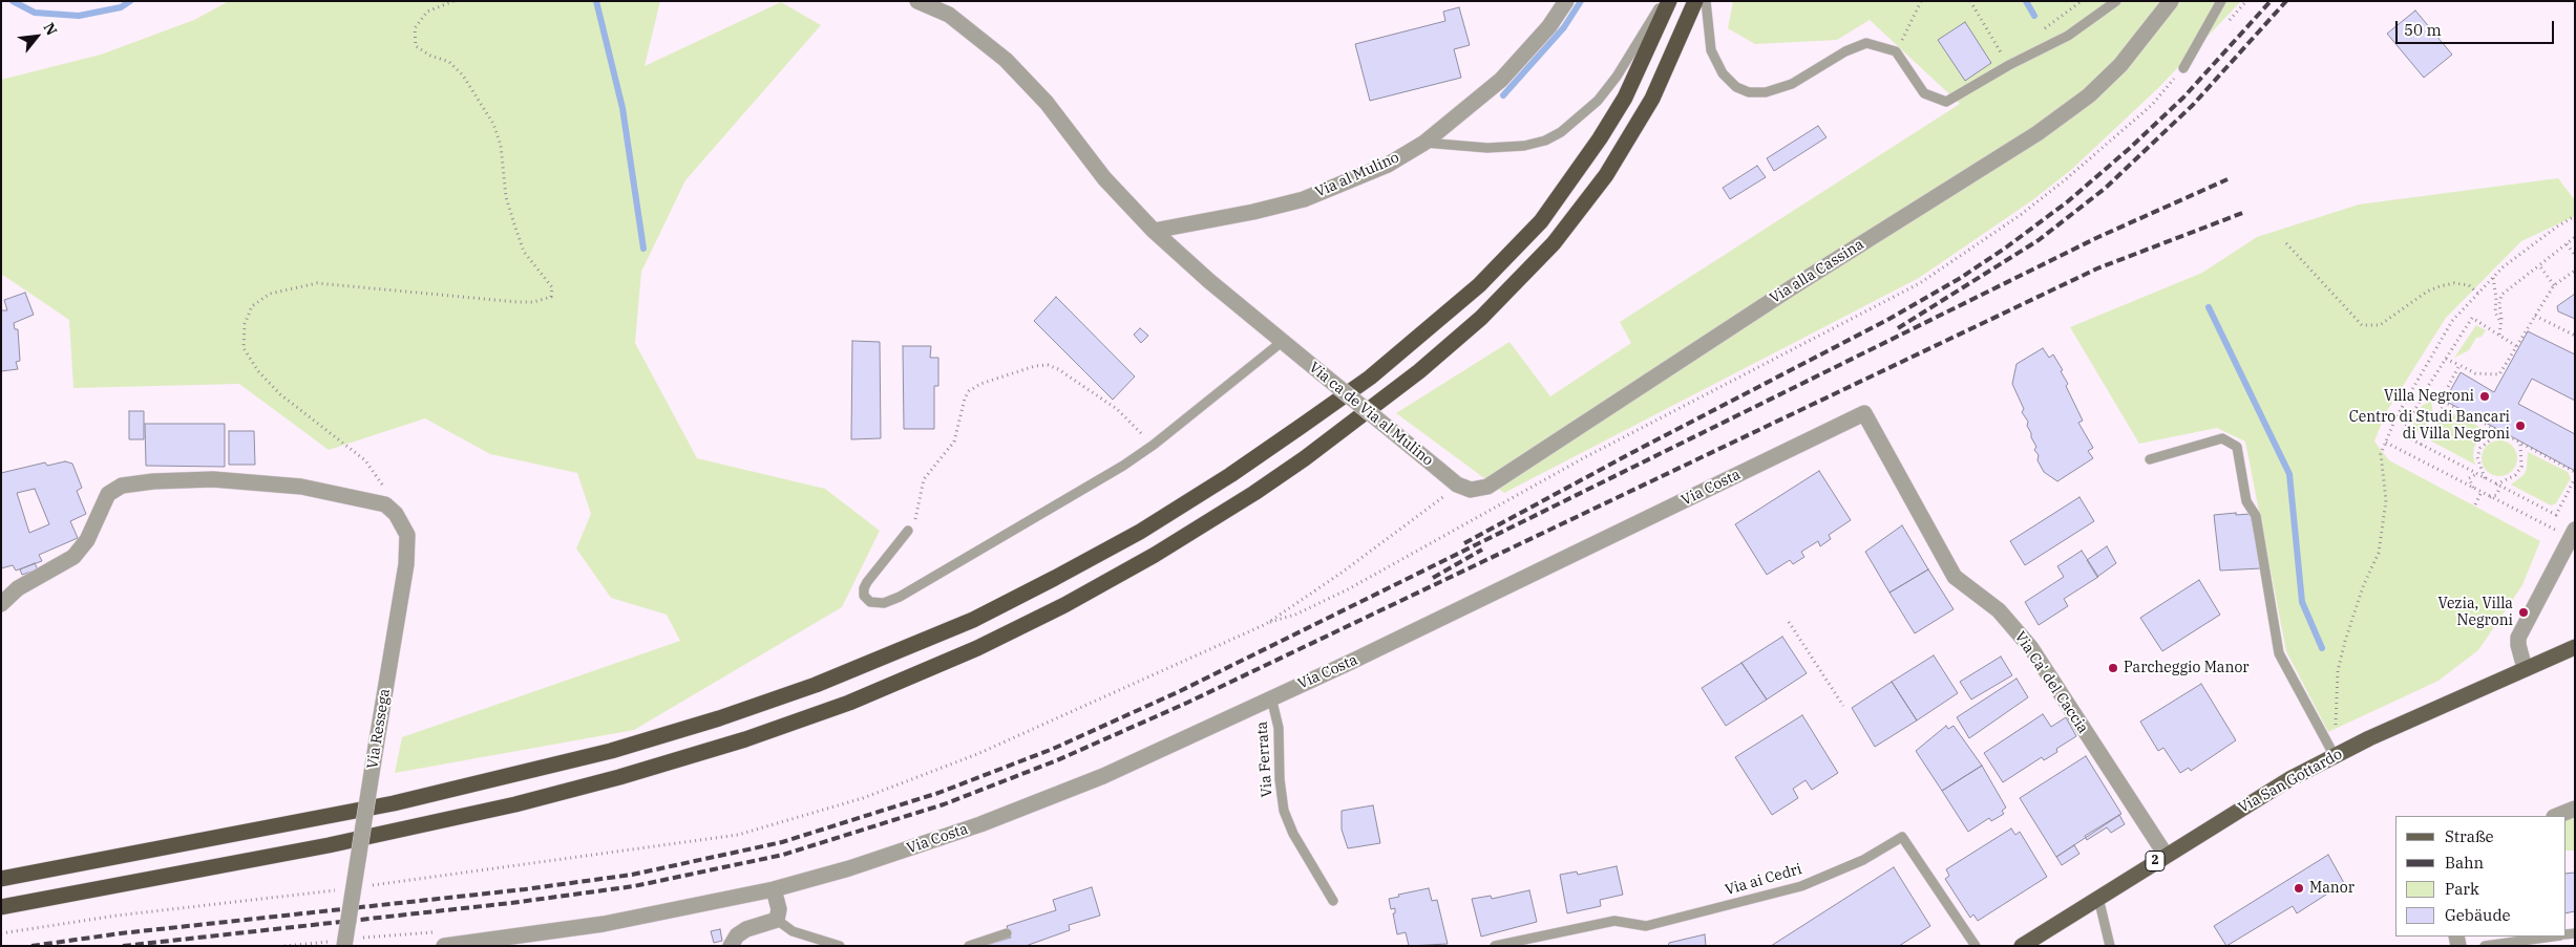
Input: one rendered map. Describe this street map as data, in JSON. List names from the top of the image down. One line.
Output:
{"streets":{"main road":["Via San Gottardo","2"],"street":["Via al Mulino","Via alla Cassina","Via ca de Via al Mulino","Via Costa","Via Ca' del Caccia","Via Ressega"],"lane":["Via Ferrata","Via ai Cedri"]},"crossings":[["Via alla Cassina","Via ca de Via al Mulino"],["Via Costa","Via Ca' del Caccia"],["Via Costa","Via Ferrata"],["Via Ca' del Caccia","Via San Gottardo"]],"places":["Villa Negroni","Centro di Studi Bancari di Villa Negroni","Vezia, Villa Negroni","Parcheggio Manor","Manor"],"legend":["Straße","Bahn","Park","Gebäude"],"scale_bar":"50 m","north":"top right"}
